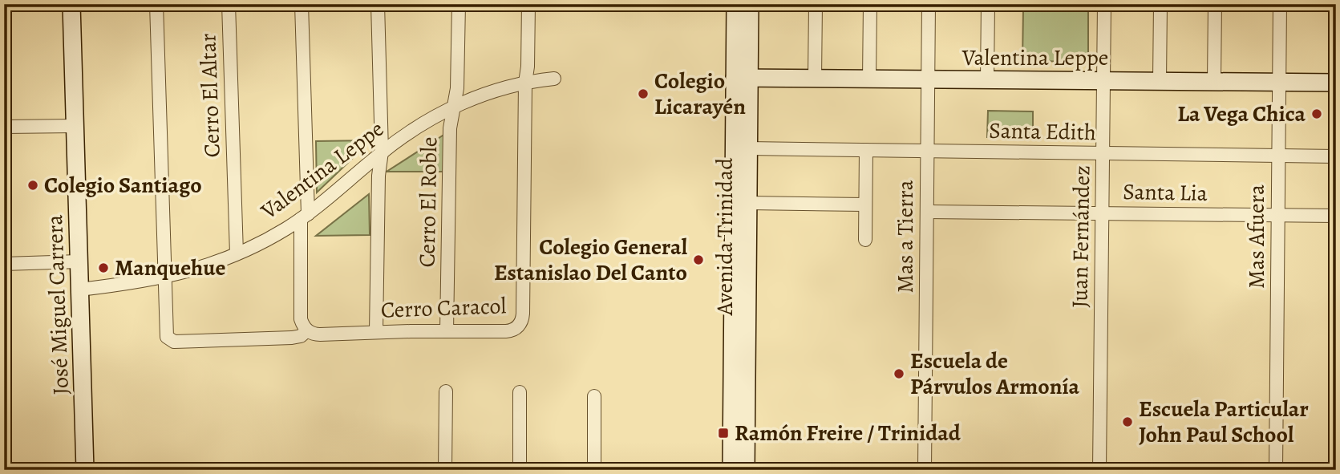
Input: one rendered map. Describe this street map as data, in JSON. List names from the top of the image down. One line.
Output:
{"streets":{"street":["Valentina Leppe","Cerro El Altar","Santa Edith","Santa Lia","Cerro El Roble","Avenida Trinidad","Mas a Tierra","Juan Fernández","Mas Afuera","José Miguel Carrera","Cerro Caracol"]},"crossings":[["Valentina Leppe","Cerro El Altar"],["Valentina Leppe","Cerro El Roble"],["Valentina Leppe","Avenida Trinidad"],["Valentina Leppe","Mas a Tierra"],["Valentina Leppe","Juan Fernández"],["Valentina Leppe","Mas Afuera"],["Valentina Leppe","José Miguel Carrera"],["Valentina Leppe","Cerro Caracol"],["Santa Edith","Avenida Trinidad"],["Santa Edith","Mas a Tierra"],["Santa Edith","Juan Fernández"],["Santa Edith","Mas Afuera"],["Santa Lia","Mas a Tierra"],["Santa Lia","Juan Fernández"],["Santa Lia","Mas Afuera"],["Cerro El Roble","Cerro Caracol"]],"places":{"other":["Colegio Licarayén","La Vega Chica","Colegio Santiago","Colegio General Estanislao Del Canto","Manquehue","Escuela de Párvulos Armonía","Escuela Particular John Paul School"],"transit":["Ramón Freire / Trinidad"]}}
